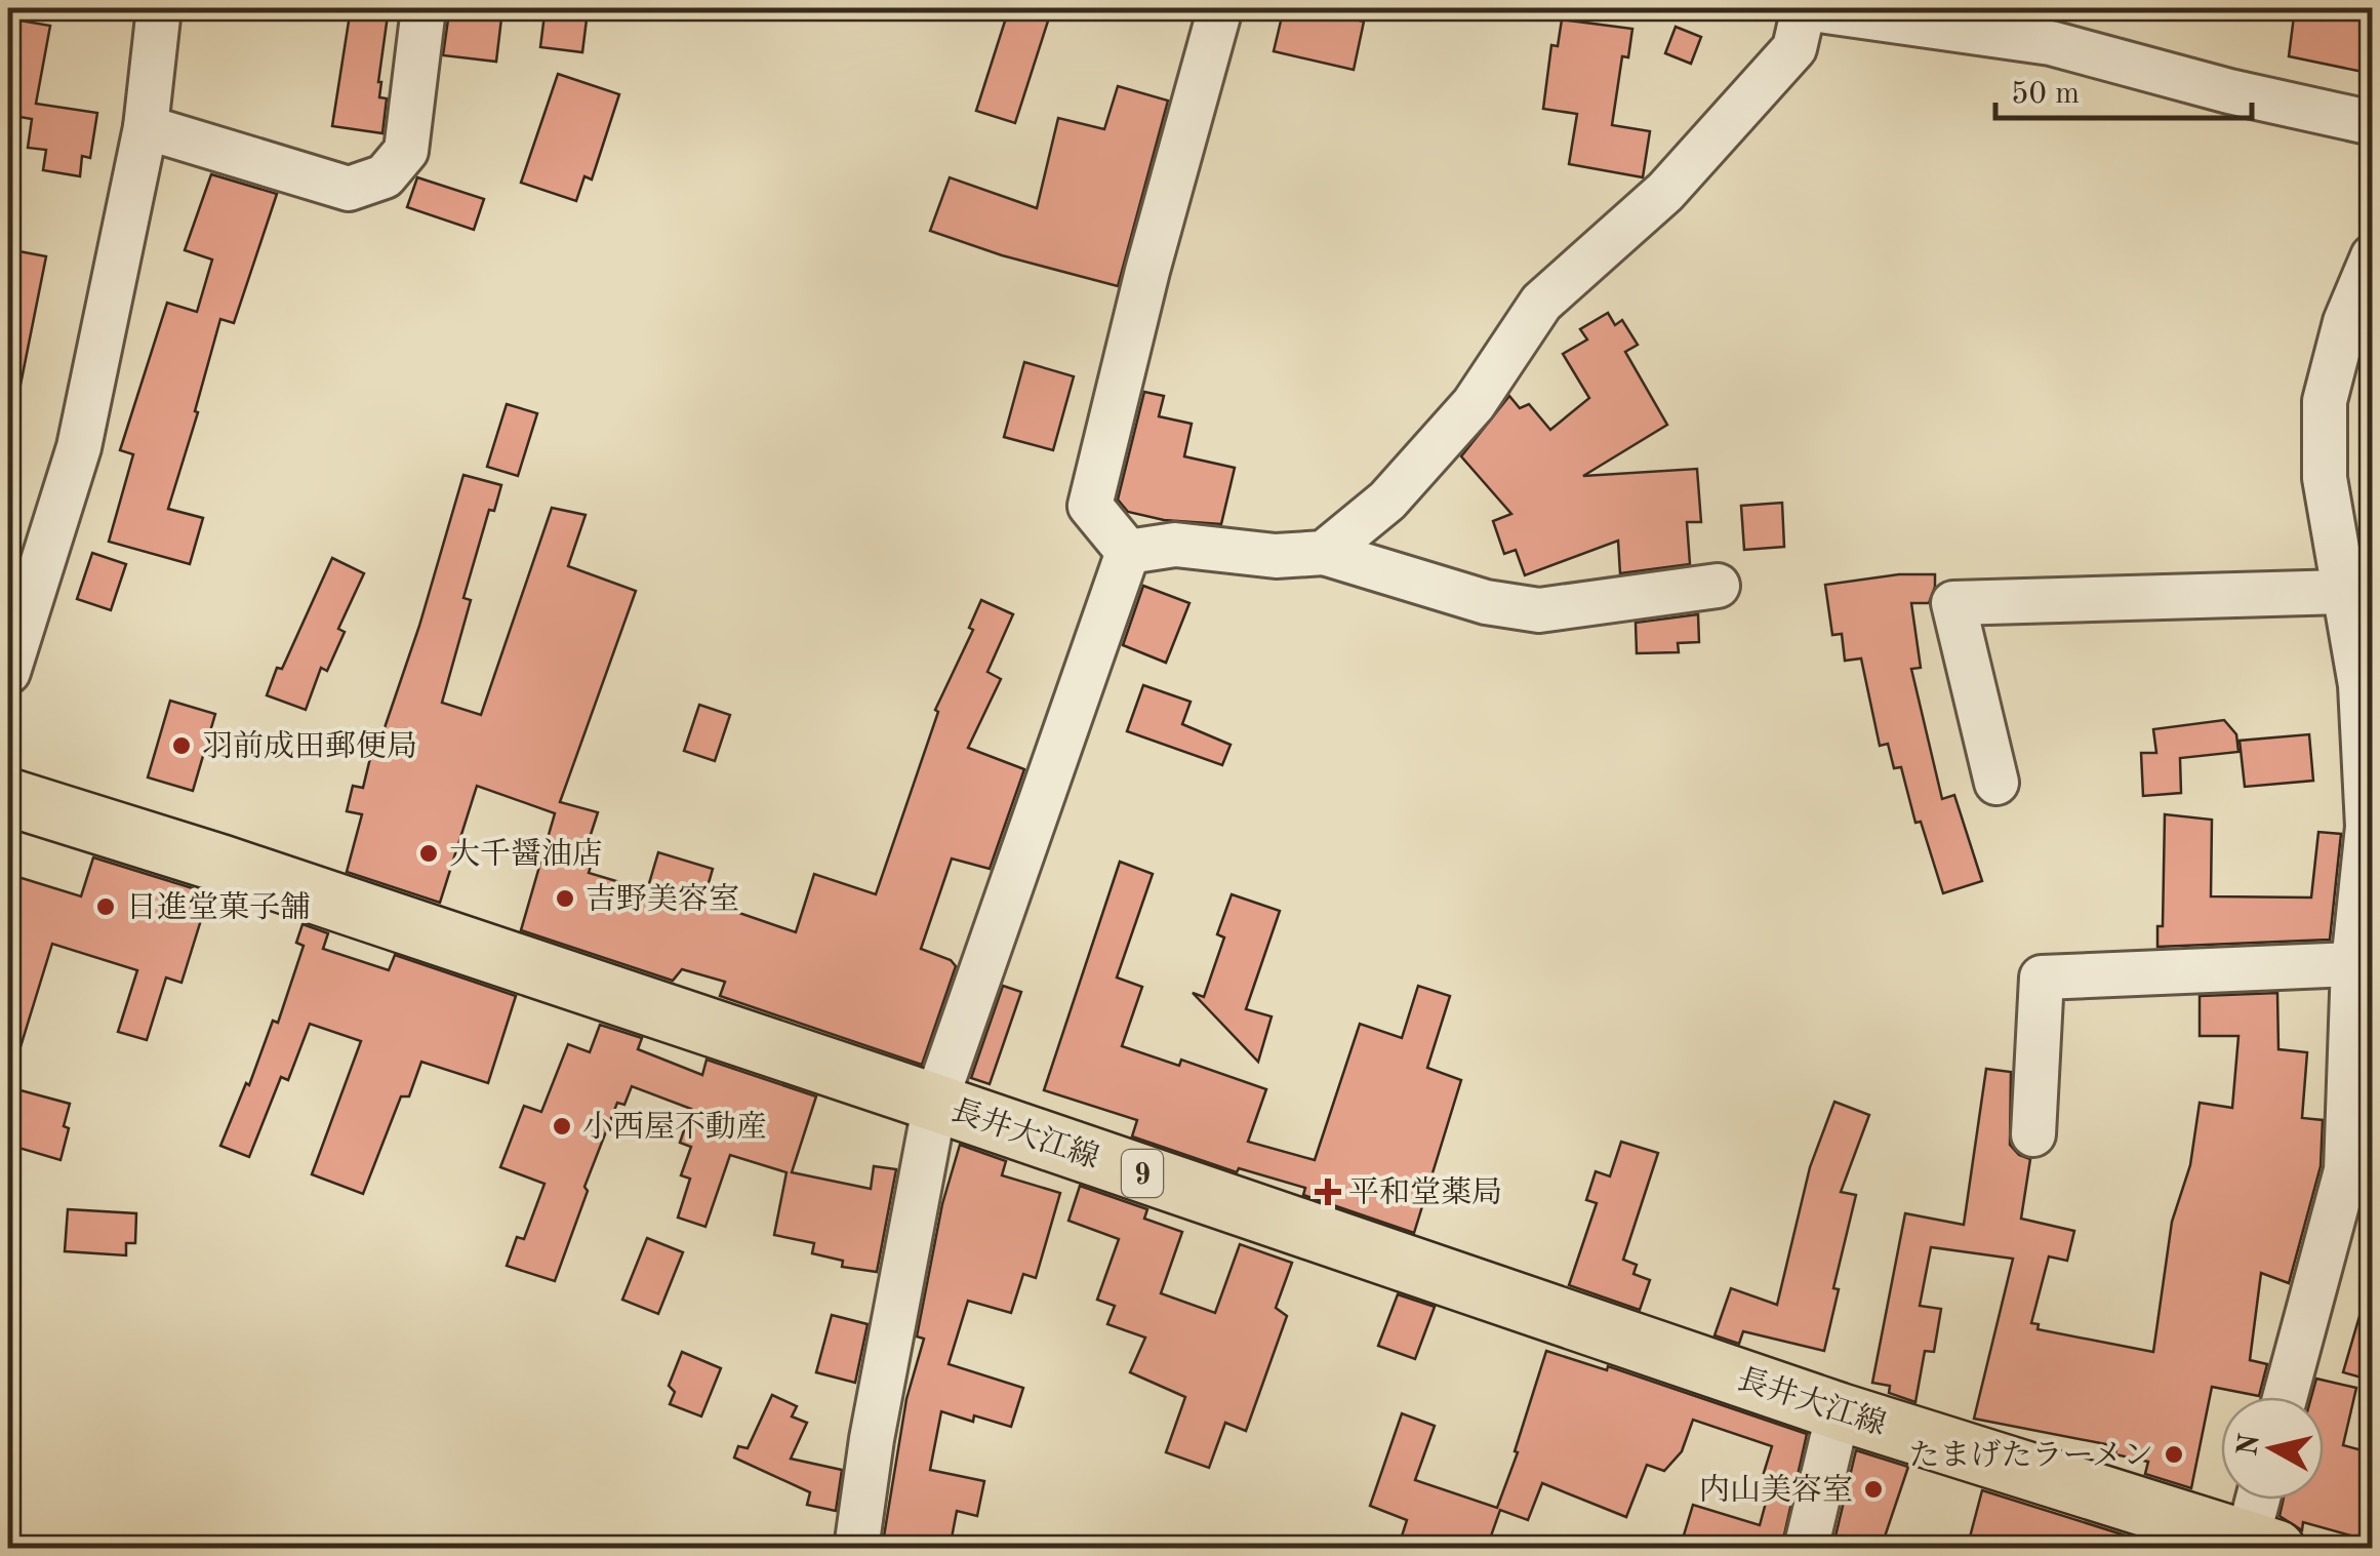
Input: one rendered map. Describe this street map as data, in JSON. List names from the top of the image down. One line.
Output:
{"streets":{"main road":["長井大江線","9"]},"places":{"other":["羽前成田郵便局","大千醤油店","吉野美容室","日進堂菓子舗","小西屋不動産","たまげたラーメン","内山美容室"],"health":["平和堂薬局"]},"scale_bar":"50 m","north":"left"}
